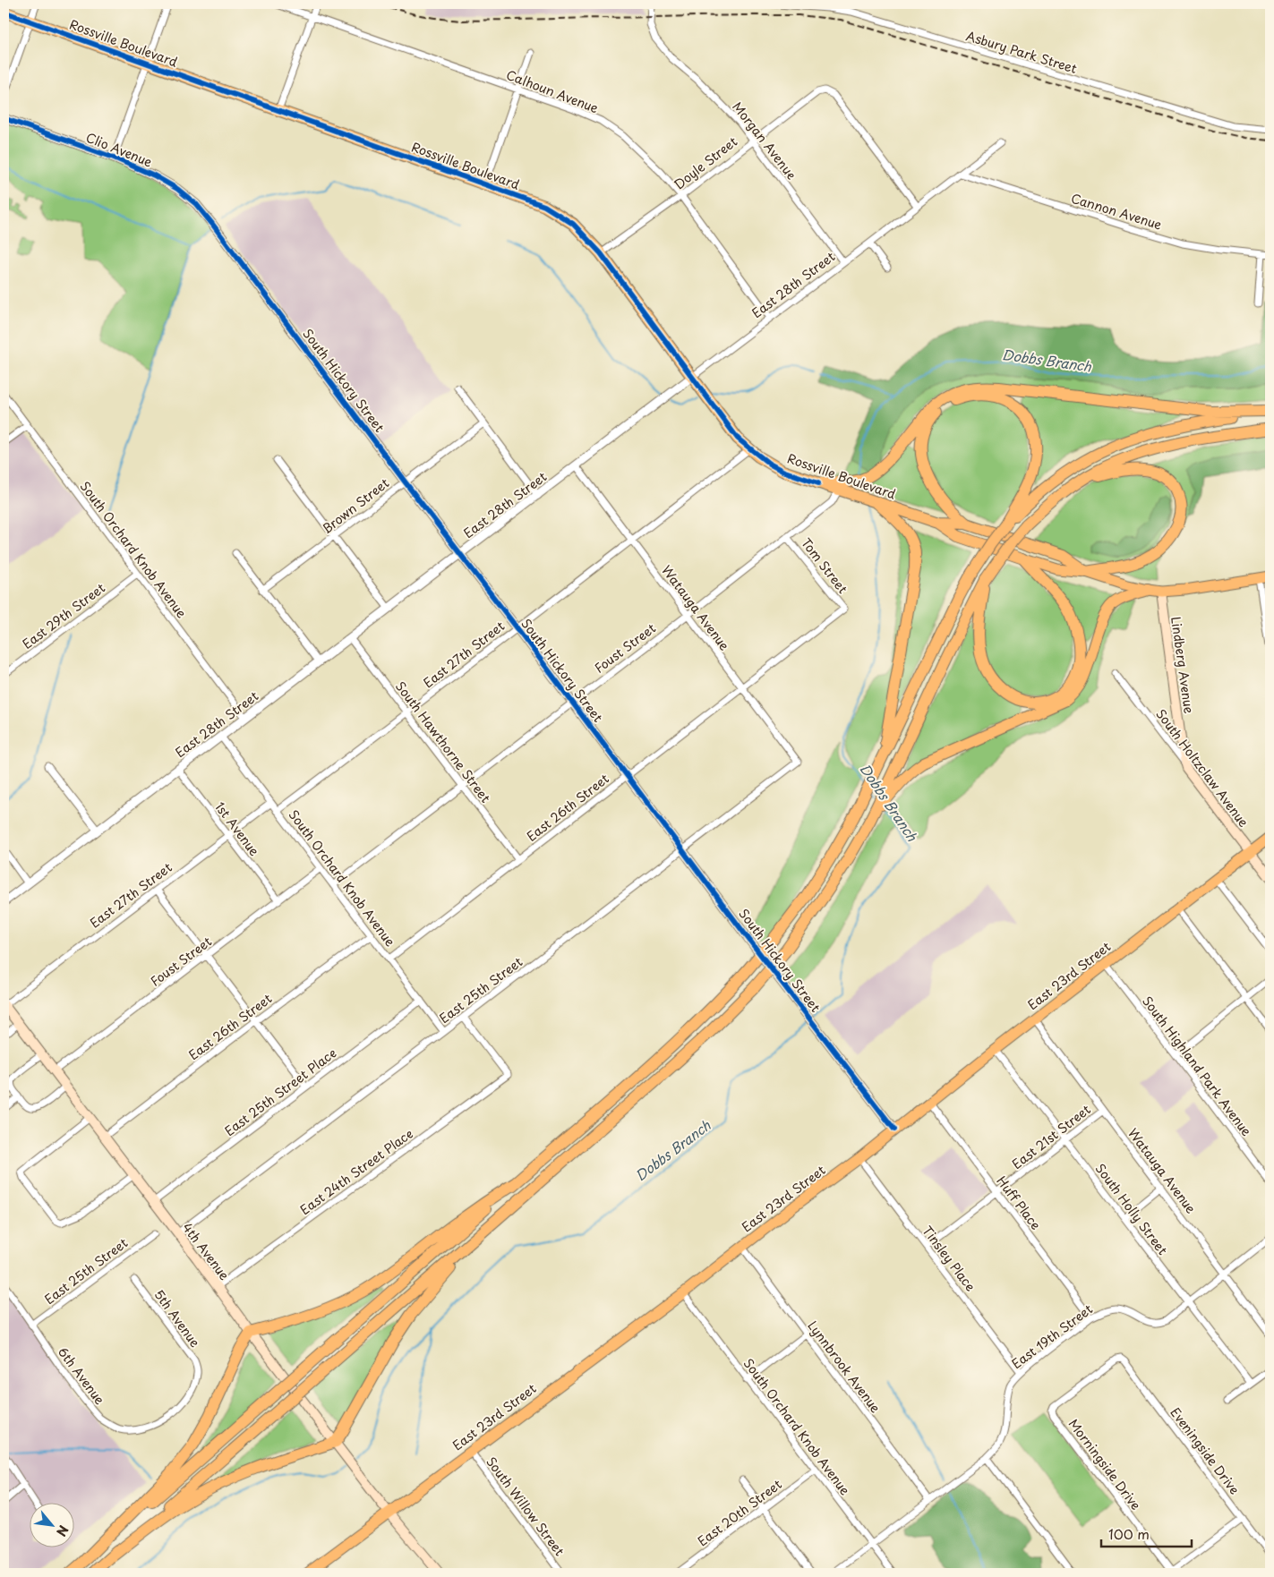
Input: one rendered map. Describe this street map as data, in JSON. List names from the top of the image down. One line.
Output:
{"streets":{"highway":["Rossville Boulevard"],"main road":["Lindberg Avenue","South Holtzclaw Avenue","East 23rd Street","4th Avenue"],"street":["Asbury Park Street","Calhoun Avenue","Morgan Avenue","Clio Avenue","Doyle Street","Cannon Avenue","East 28th Street","South Hickory Street","Brown Street","South Orchard Knob Avenue","Tom Street","Watauga Avenue","East 29th Street","Foust Street","East 27th Street","South Hawthorne Street","East 26th Street","1st Avenue","East 25th Street","South Highland Park Avenue","East 25th Street Place","East 21st Street","East 24th Street Place","Huff Place","South Holly Street","Tinsley Place","5th Avenue","East 19th Street","Lynnbrook Avenue","6th Avenue","Eveningside Drive","Morningside Drive","South Willow Street","East 20th Street"]},"crossings":[["Rossville Boulevard","Doyle Street"],["Rossville Boulevard","East 28th Street"],["Rossville Boulevard","Foust Street"],["Rossville Boulevard","East 27th Street"],["Rossville Boulevard","Lindberg Avenue"],["Calhoun Avenue","Doyle Street"],["Calhoun Avenue","East 28th Street"],["Morgan Avenue","Doyle Street"],["Morgan Avenue","East 28th Street"],["Clio Avenue","South Hickory Street"],["Doyle Street","East 28th Street"],["Cannon Avenue","East 28th Street"],["East 28th Street","South Hickory Street"],["East 28th Street","South Orchard Knob Avenue"],["East 28th Street","Watauga Avenue"],["East 28th Street","South Hawthorne Street"],["East 28th Street","1st Avenue"],["South Hickory Street","Brown Street"],["South Hickory Street","Foust Street"],["South Hickory Street","East 27th Street"],["South Hickory Street","East 26th Street"],["South Hickory Street","East 23rd Street"],["South Hickory Street","East 25th Street"],["South Orchard Knob Avenue","East 29th Street"],["South Orchard Knob Avenue","Foust Street"],["South Orchard Knob Avenue","East 27th Street"],["South Orchard Knob Avenue","East 26th Street"],["South Orchard Knob Avenue","East 23rd Street"],["South Orchard Knob Avenue","East 25th Street"],["South Orchard Knob Avenue","East 25th Street Place"],["South Orchard Knob Avenue","East 19th Street"],["South Orchard Knob Avenue","East 20th Street"],["Tom Street","Foust Street"],["Tom Street","East 26th Street"],["Watauga Avenue","Foust Street"],["Watauga Avenue","East 27th Street"],["Watauga Avenue","East 26th Street"],["Watauga Avenue","East 23rd Street"],["Watauga Avenue","East 25th Street"],["Watauga Avenue","East 21st Street"],["Watauga Avenue","East 19th Street"],["Foust Street","South Hawthorne Street"],["Foust Street","1st Avenue"],["Foust Street","4th Avenue"],["East 27th Street","South Hawthorne Street"],["East 27th Street","1st Avenue"],["East 27th Street","4th Avenue"],["Lindberg Avenue","South Holtzclaw Avenue"],["South Hawthorne Street","East 26th Street"],["South Holtzclaw Avenue","East 23rd Street"],["East 26th Street","4th Avenue"],["East 23rd Street","South Highland Park Avenue"],["East 23rd Street","Huff Place"],["East 23rd Street","South Holly Street"],["East 23rd Street","4th Avenue"],["East 23rd Street","Tinsley Place"],["East 23rd Street","Lynnbrook Avenue"],["East 23rd Street","South Willow Street"],["East 25th Street","East 24th Street Place"],["East 25th Street","4th Avenue"],["East 25th Street","6th Avenue"],["East 25th Street Place","4th Avenue"],["East 21st Street","Huff Place"],["East 21st Street","South Holly Street"],["East 21st Street","Tinsley Place"],["East 24th Street Place","4th Avenue"],["Huff Place","East 19th Street"],["South Holly Street","East 19th Street"],["Tinsley Place","East 19th Street"],["5th Avenue","6th Avenue"],["East 19th Street","Lynnbrook Avenue"],["Eveningside Drive","Morningside Drive"]],"water":["Dobbs Branch"],"scale_bar":"100 m","north":"bottom right"}
